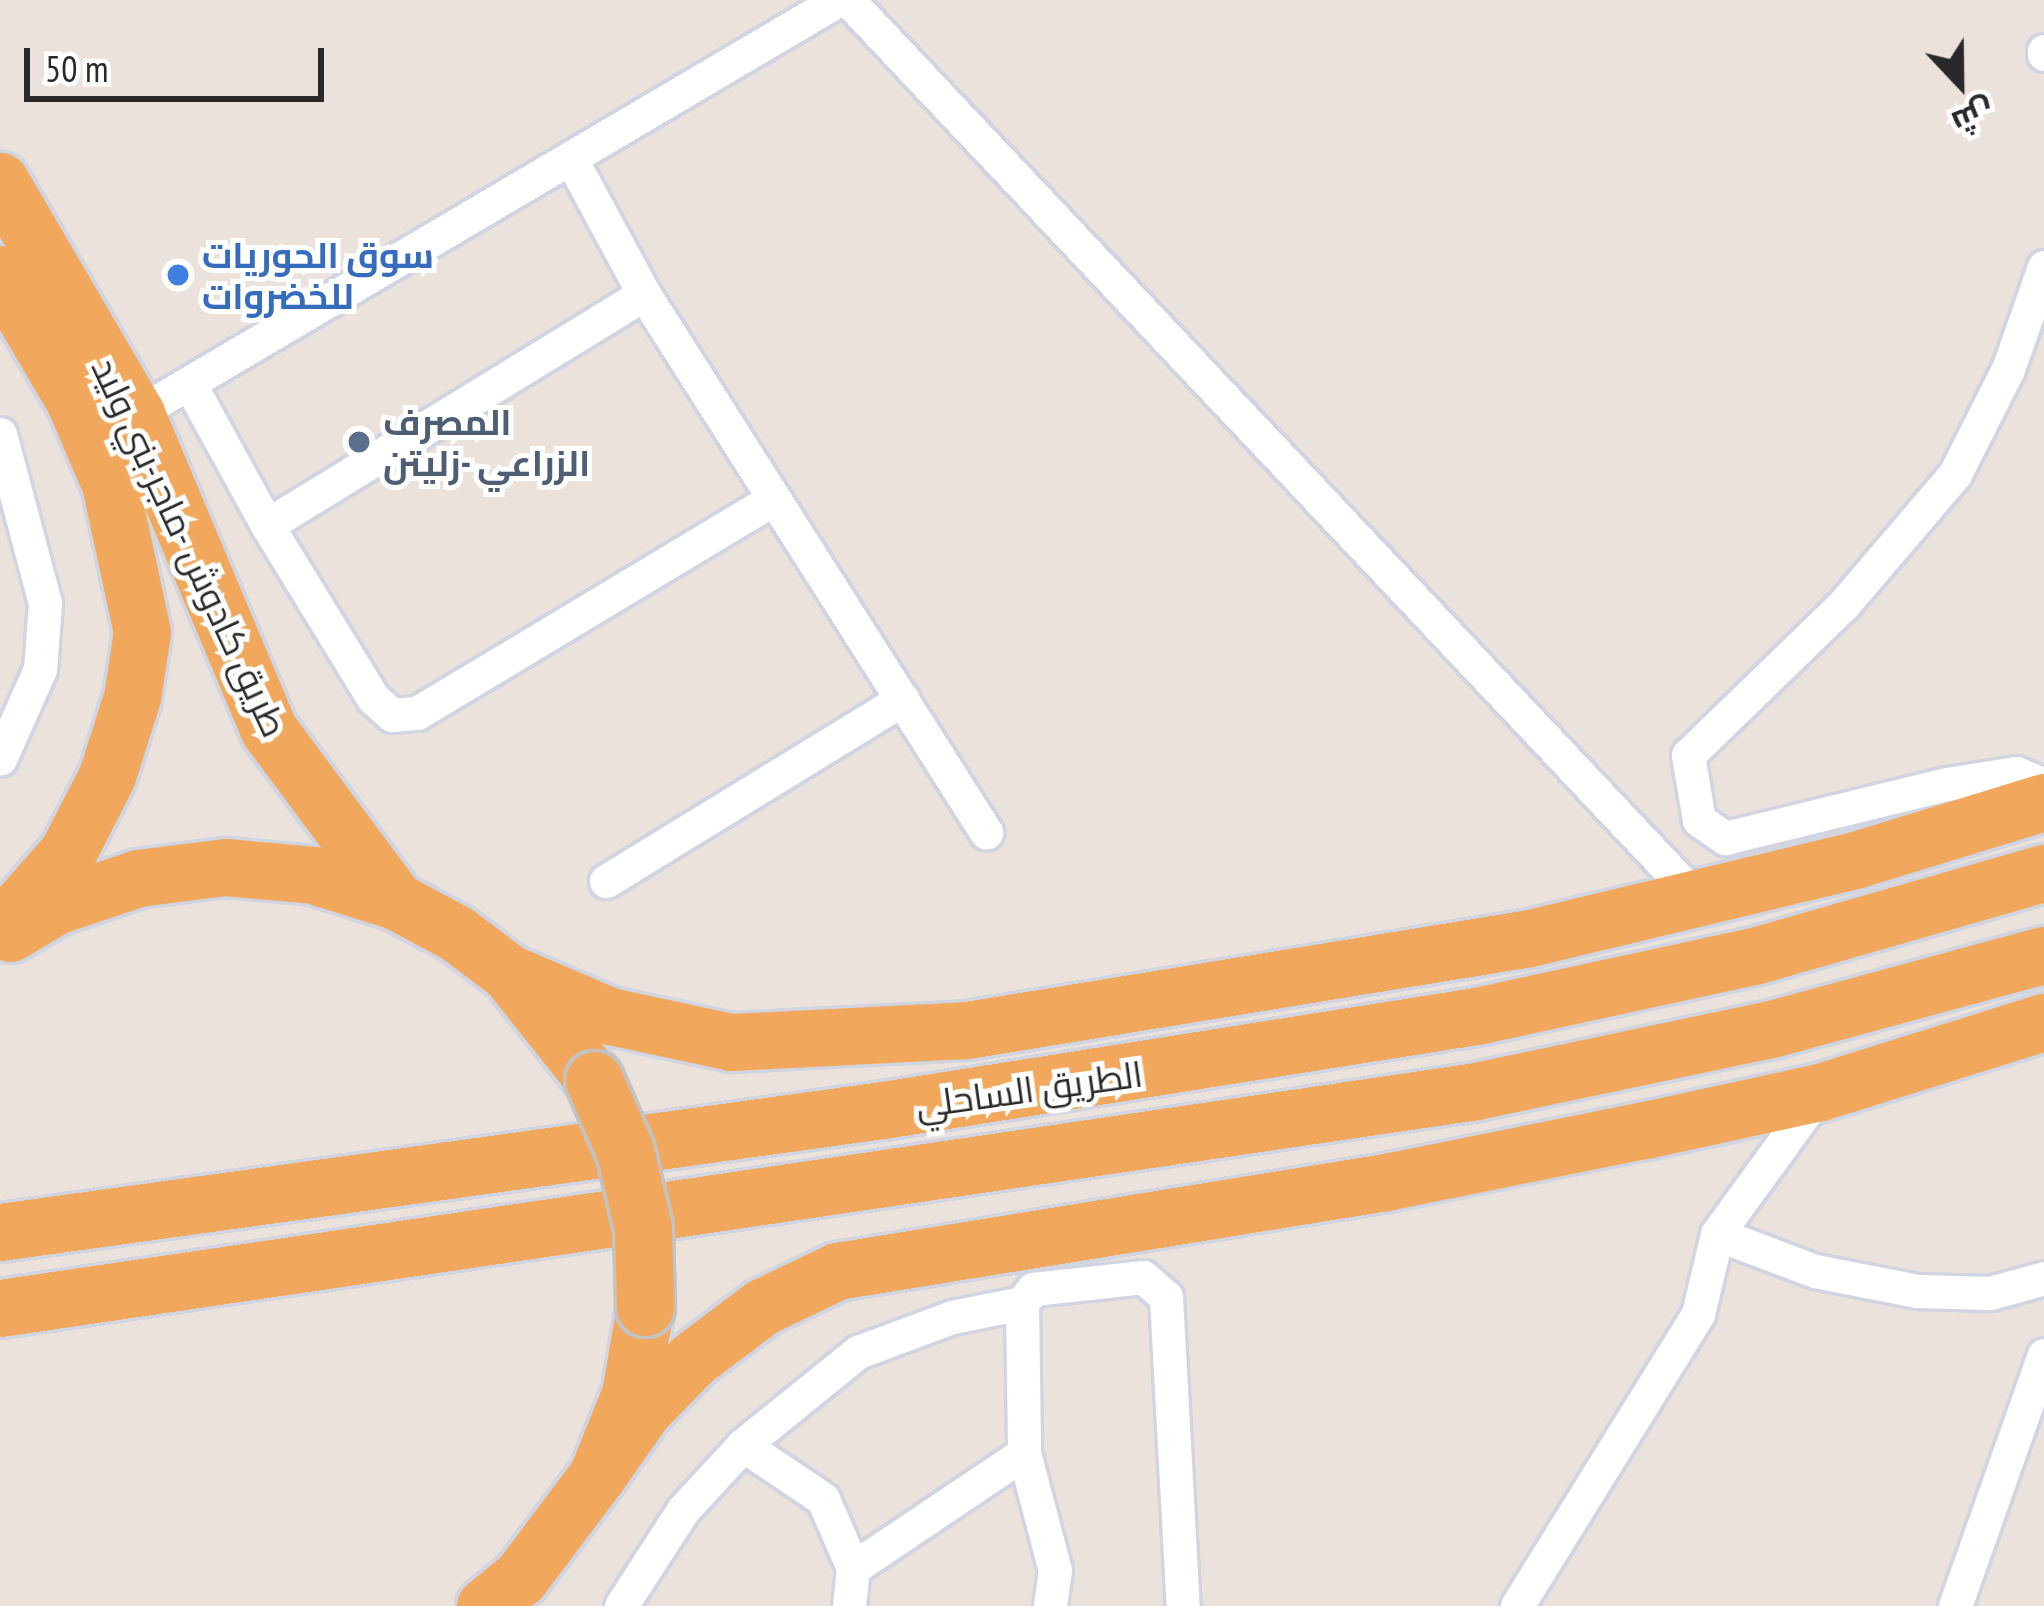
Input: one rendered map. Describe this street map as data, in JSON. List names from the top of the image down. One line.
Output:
{"streets":{"highway":["طريق كادوش -ماجر-بني وليد","الطريق الساحلي"]},"places":["سوق الحوريات للخضروات","المصرف الزراعي -زليتن"],"scale_bar":"50 m","north":"bottom"}
